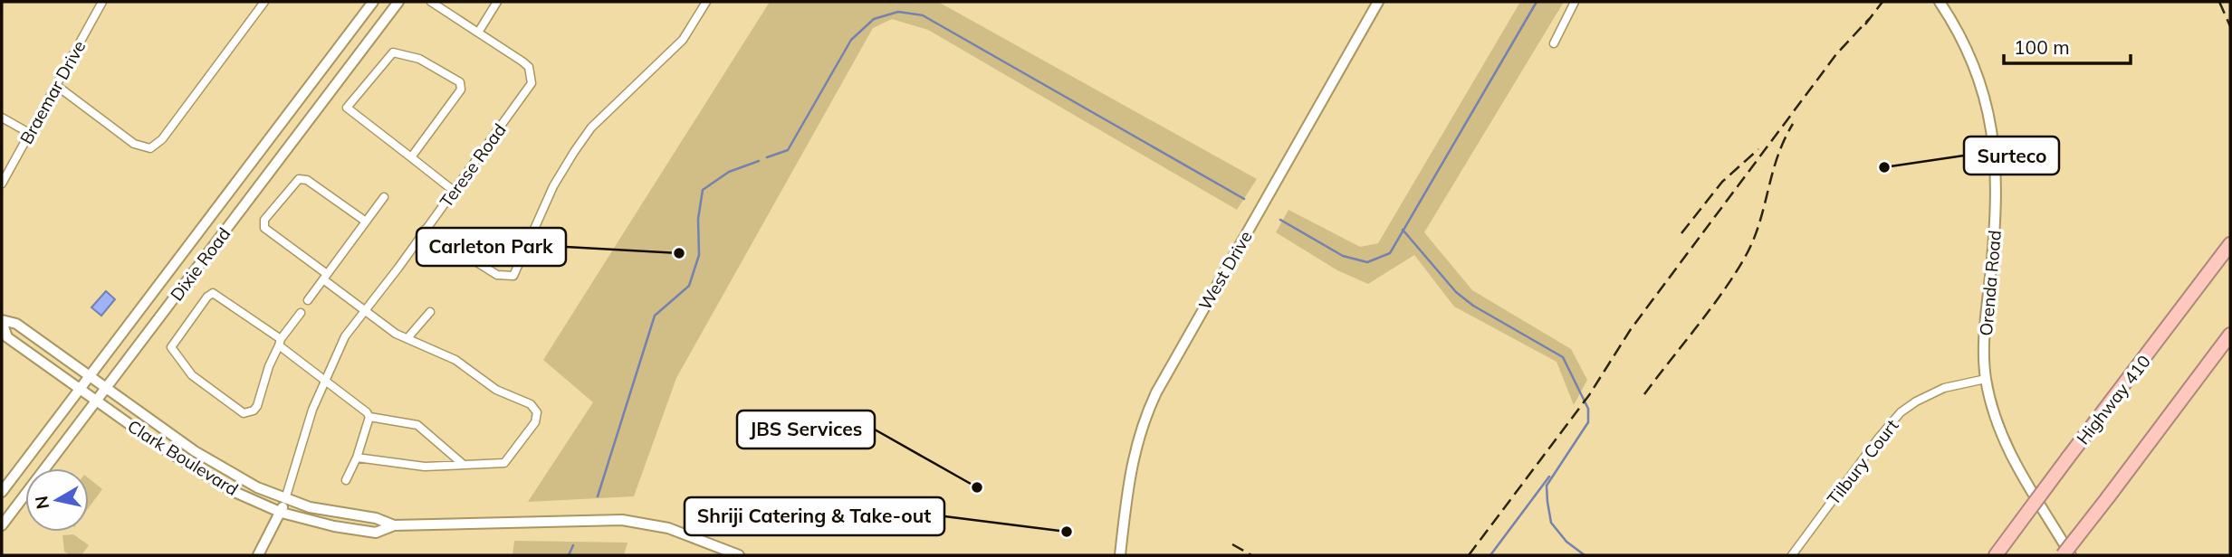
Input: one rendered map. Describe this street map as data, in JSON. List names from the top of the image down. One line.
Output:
{"streets":{"highway":["Highway 410"],"street":["Braemar Drive","Terese Road","Dixie Road","West Drive","Orenda Road","Clark Boulevard","Tilbury Court"]},"crossings":[["Terese Road","Clark Boulevard"],["Dixie Road","Clark Boulevard"],["Orenda Road","Tilbury Court"]],"places":["Surteco","Carleton Park","JBS Services","Shriji Catering & Take-out"],"scale_bar":"100 m","north":"left"}
